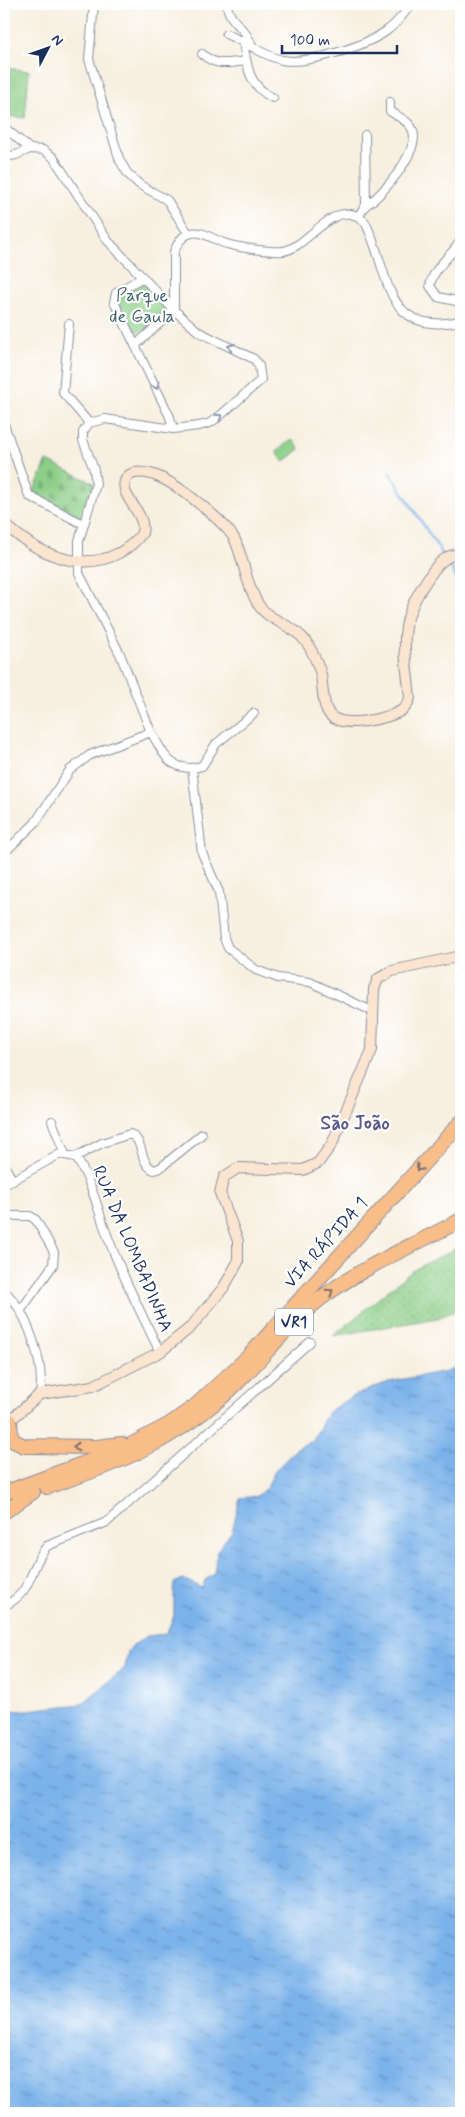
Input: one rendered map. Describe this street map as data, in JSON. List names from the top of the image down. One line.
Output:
{"streets":{"highway":["VIA RÁPIDA 1","VR1"],"street":["RUA DA LOMBADINHA"]},"districts":["São João"],"parks":["Parque de Gaula"],"scale_bar":"100 m","north":"top right"}
